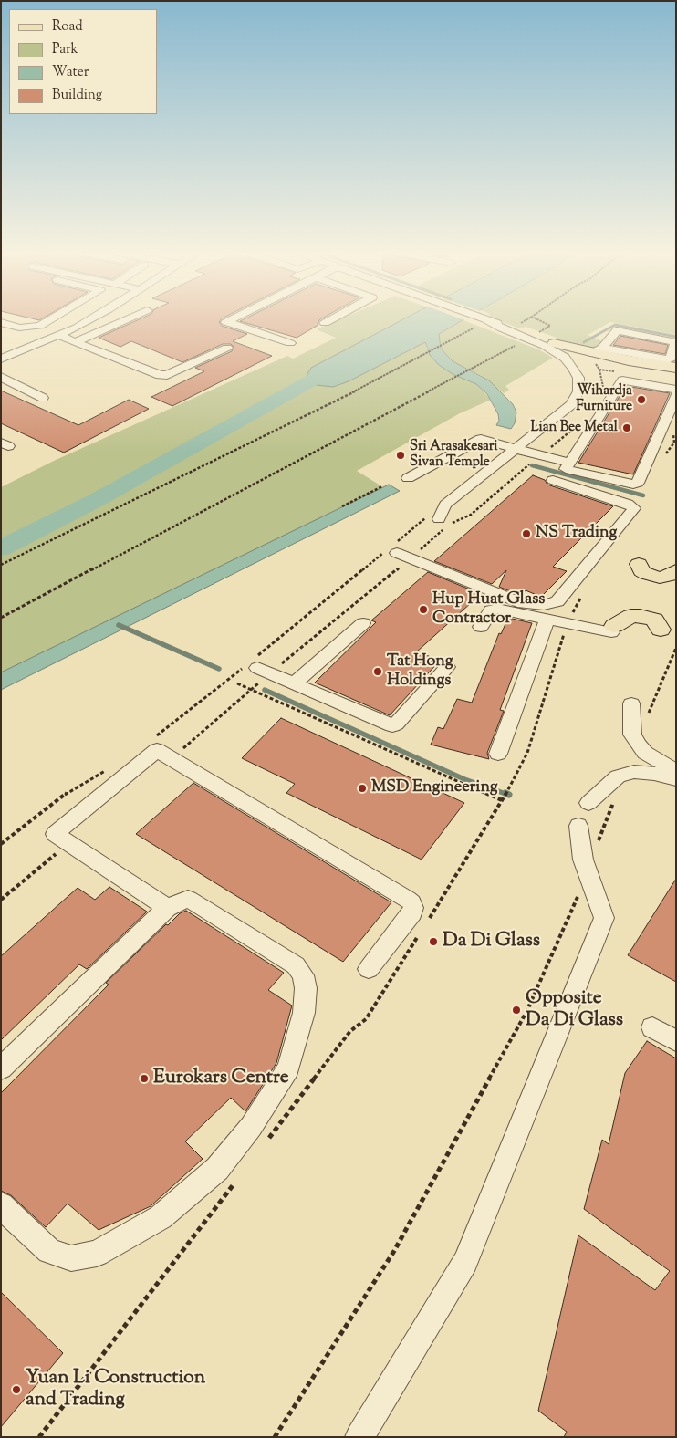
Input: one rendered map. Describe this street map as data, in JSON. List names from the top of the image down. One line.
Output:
{"places":["Wihardja Furniture","Lian Bee Metal","Sri Arasakesari Sivan Temple","NS Trading","Hup Huat Glass Contractor","Tat Hong Holdings","MSD Engineering","Da Di Glass","Opposite Da Di Glass","Eurokars Centre","Yuan Li Construction and Trading"],"legend":["Road","Park","Water","Building"]}
